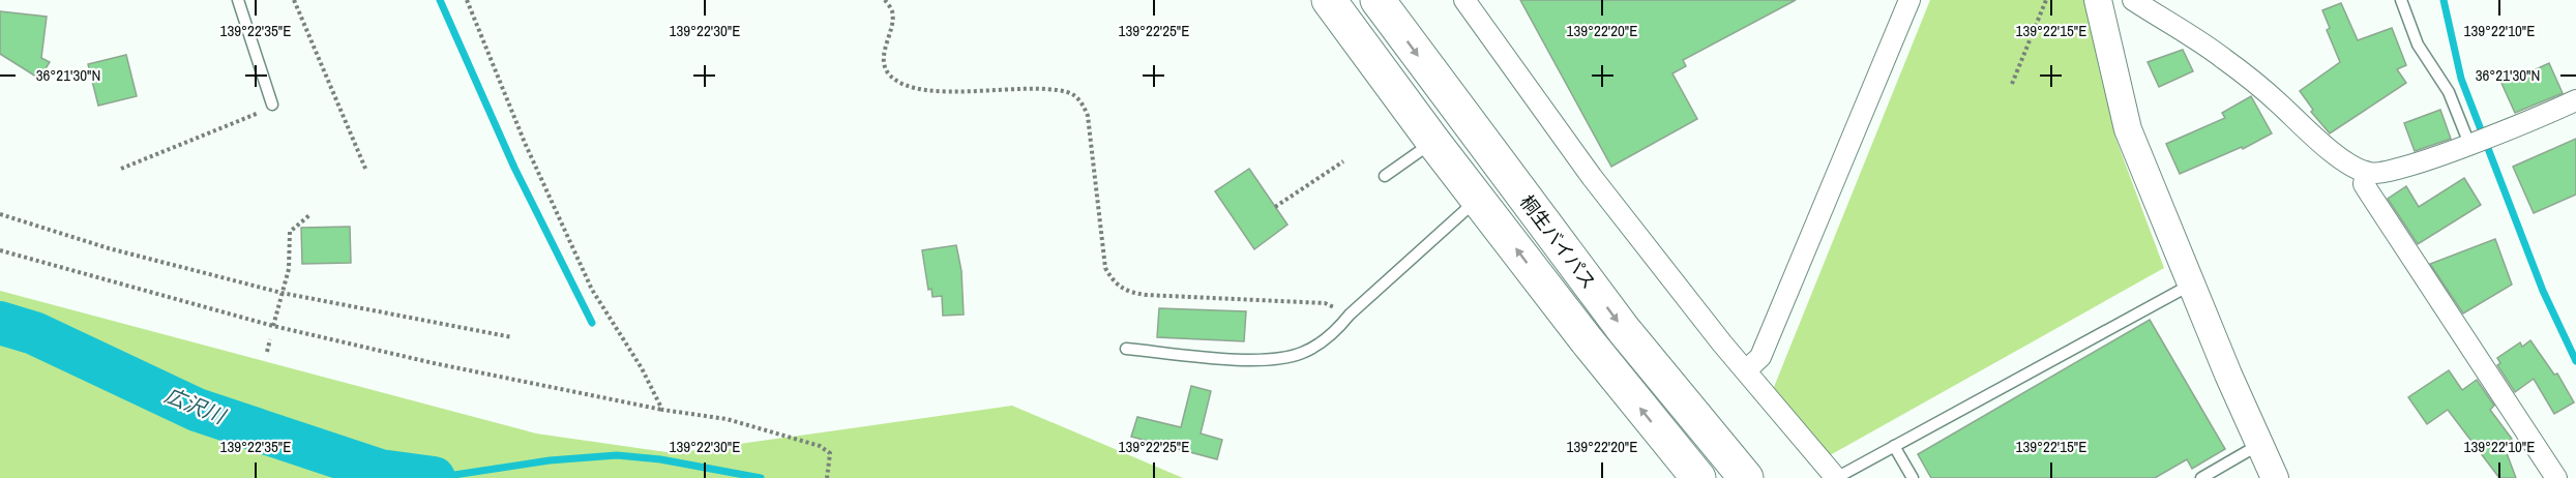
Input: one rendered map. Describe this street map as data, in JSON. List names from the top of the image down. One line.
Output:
{"streets":{"highway":["桐生バイパス"]},"water":["広沢川"],"coordinates":["139°22'35\"E","139°22'30\"E","139°22'25\"E","139°22'20\"E","139°22'15\"E","139°22'10\"E","36°21'30\"N"]}
